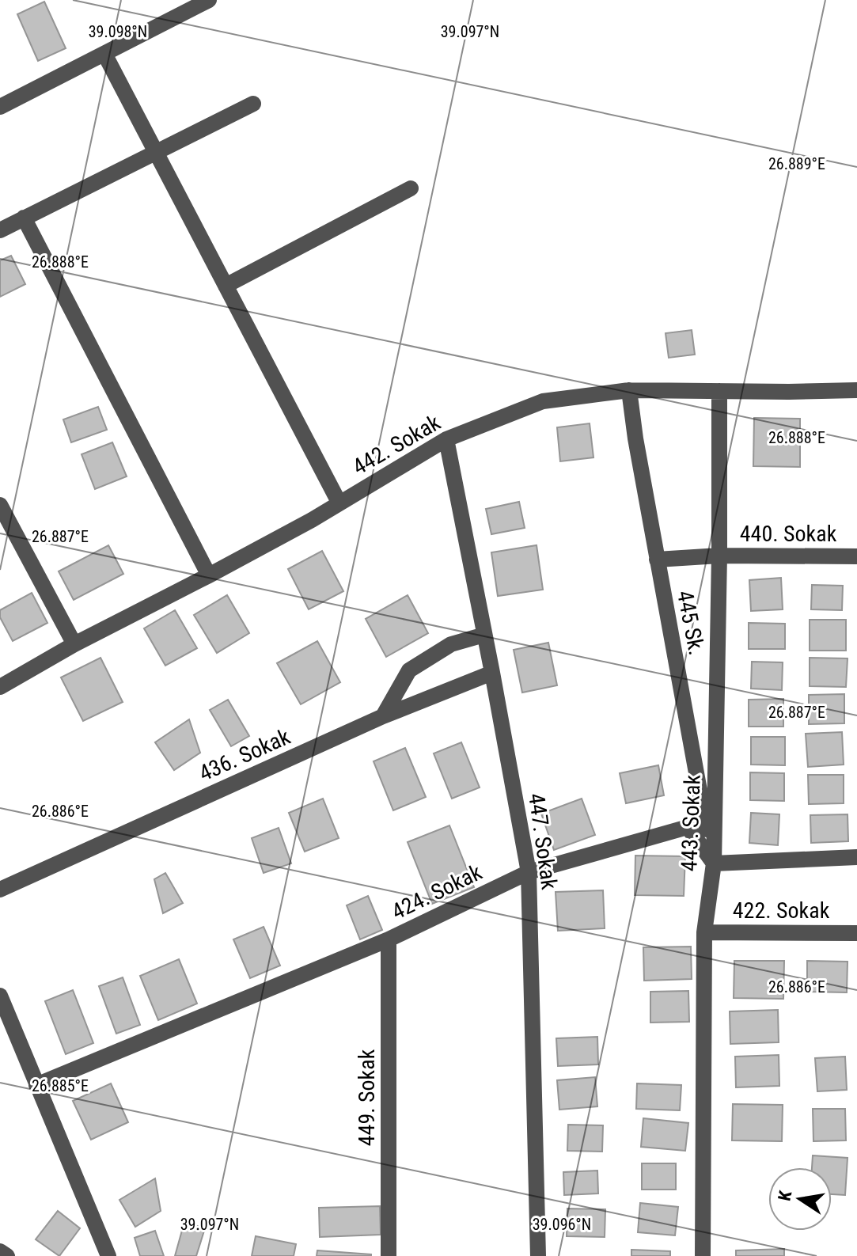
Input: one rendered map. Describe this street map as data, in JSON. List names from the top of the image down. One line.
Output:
{"streets":{"street":["442. Sokak","440. Sokak","445 Sk.","436. Sokak","443. Sokak","447. Sokak","424. Sokak","422. Sokak","449. Sokak"]},"crossings":[["442. Sokak","445 Sk."],["442. Sokak","443. Sokak"],["442. Sokak","447. Sokak"],["440. Sokak","445 Sk."],["440. Sokak","443. Sokak"],["445 Sk.","443. Sokak"],["445 Sk.","424. Sokak"],["436. Sokak","447. Sokak"],["443. Sokak","424. Sokak"],["443. Sokak","422. Sokak"],["447. Sokak","424. Sokak"],["424. Sokak","449. Sokak"]],"north":"left","coordinates":["39.098°N","39.097°N","26.889°E","26.888°E","26.887°E","26.886°E","26.885°E","39.096°N"]}
